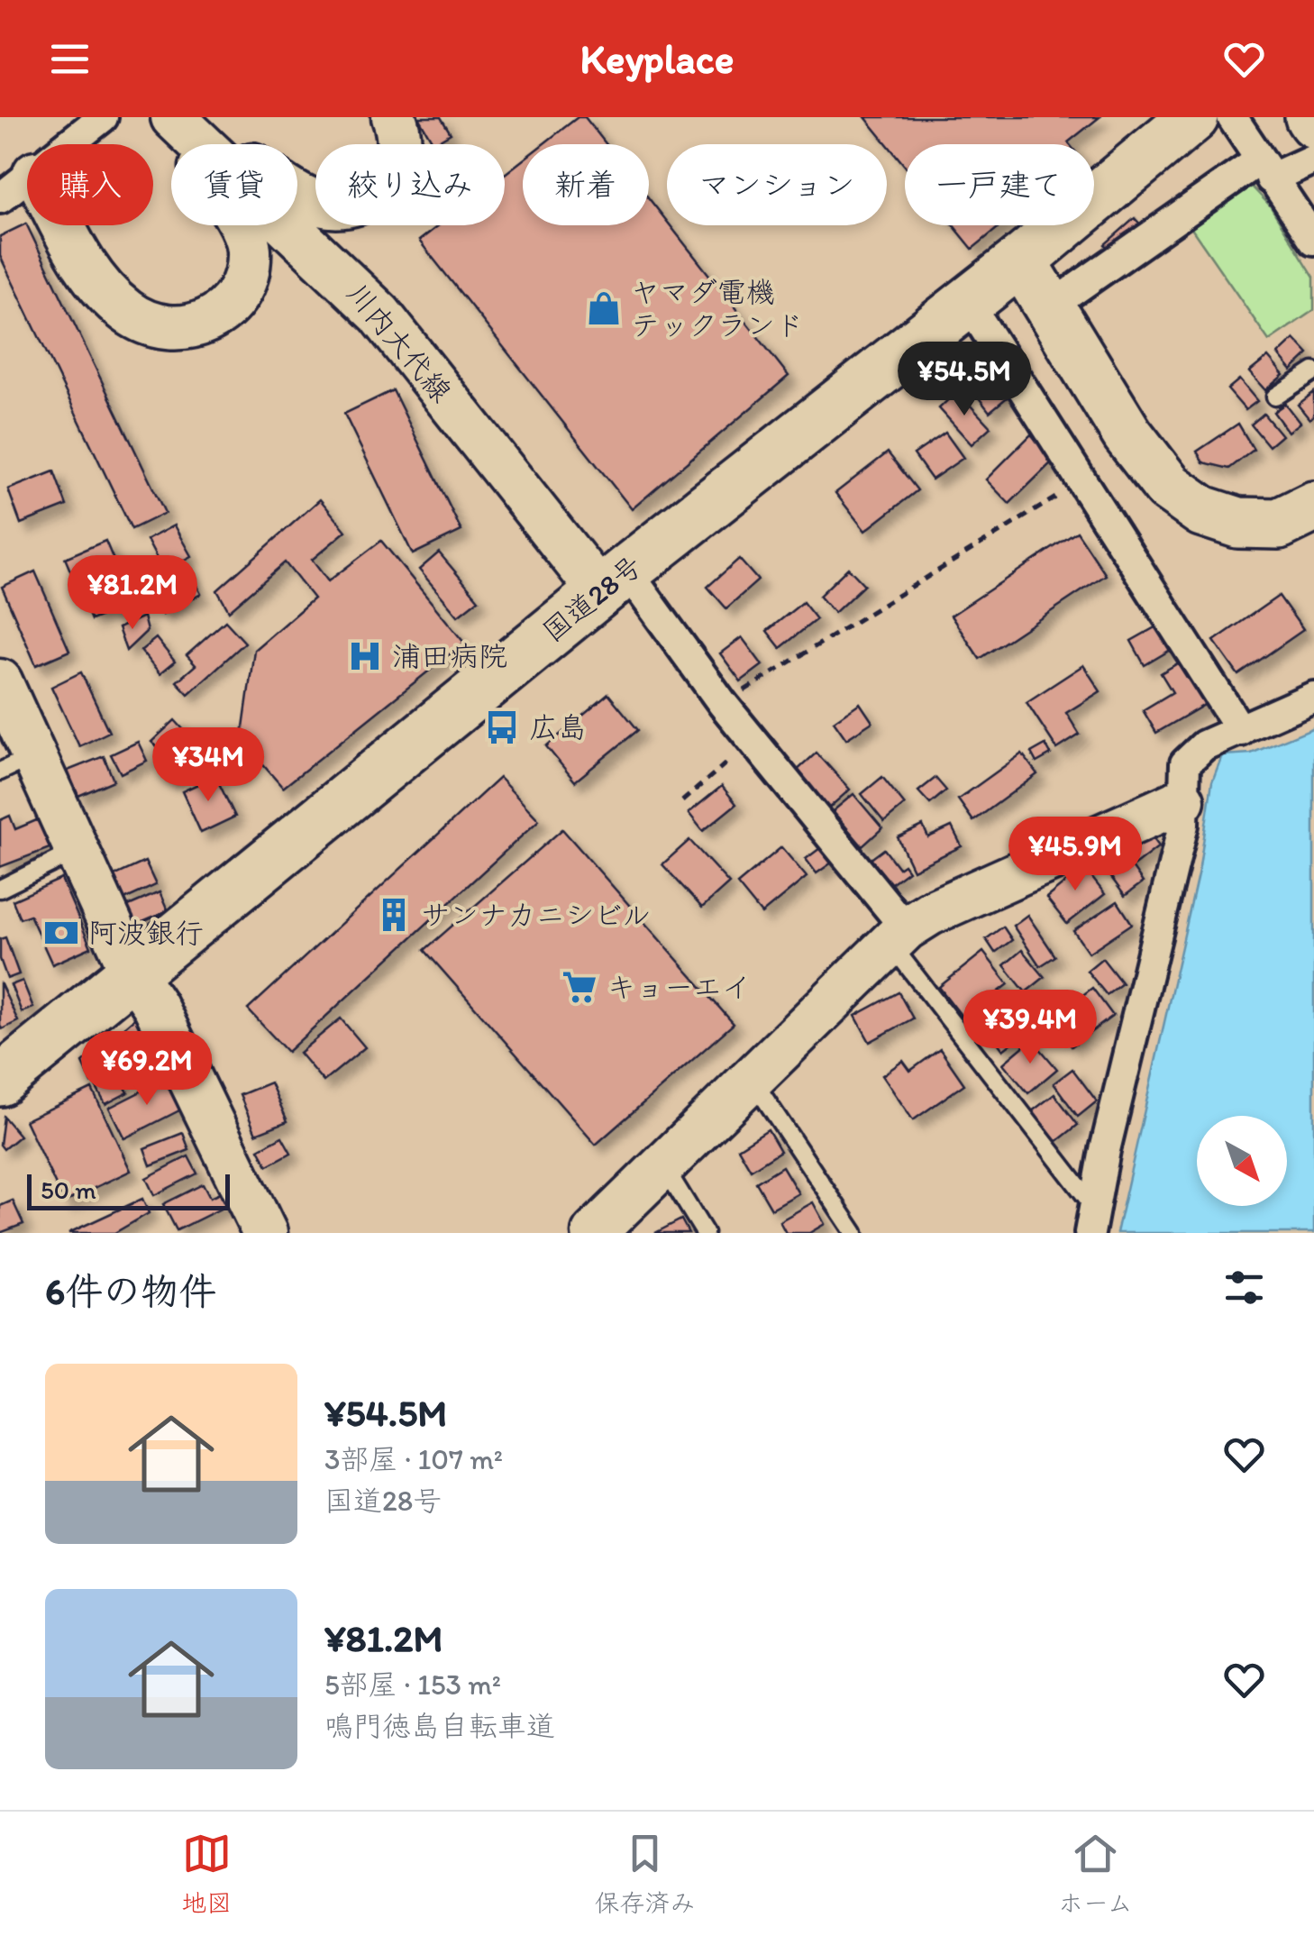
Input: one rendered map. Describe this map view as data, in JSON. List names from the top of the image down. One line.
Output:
{"streets":{"highway":["国道28号"],"main road":["川内大代線"]},"crossings":[["川内大代線","国道28号"]],"places":{"shop":["ヤマダ電機 テックランド"],"hospital":["浦田病院"],"bus stop":["広島"],"building":["サンナカニシビル"],"bank":["阿波銀行"],"supermarket":["キョーエイ"]},"scale_bar":"50 m","north":"bottom right","page":{"header":"Keyplace","chip":["購入","賃貸","絞り込み","新着","マンション","一戸建て"],"price":["¥54.5M","¥81.2M","¥34M","¥45.9M","¥39.4M","¥69.2M"],"scale":"50 m","heading":"6件の物件","list":[{"name":"¥54.5M","note":"3部屋 · 107 m² · 国道28号"},{"name":"¥81.2M","note":"5部屋 · 153 m² · 鳴門徳島自転車道"}],"tabs":["地図","保存済み","ホーム"]}}
